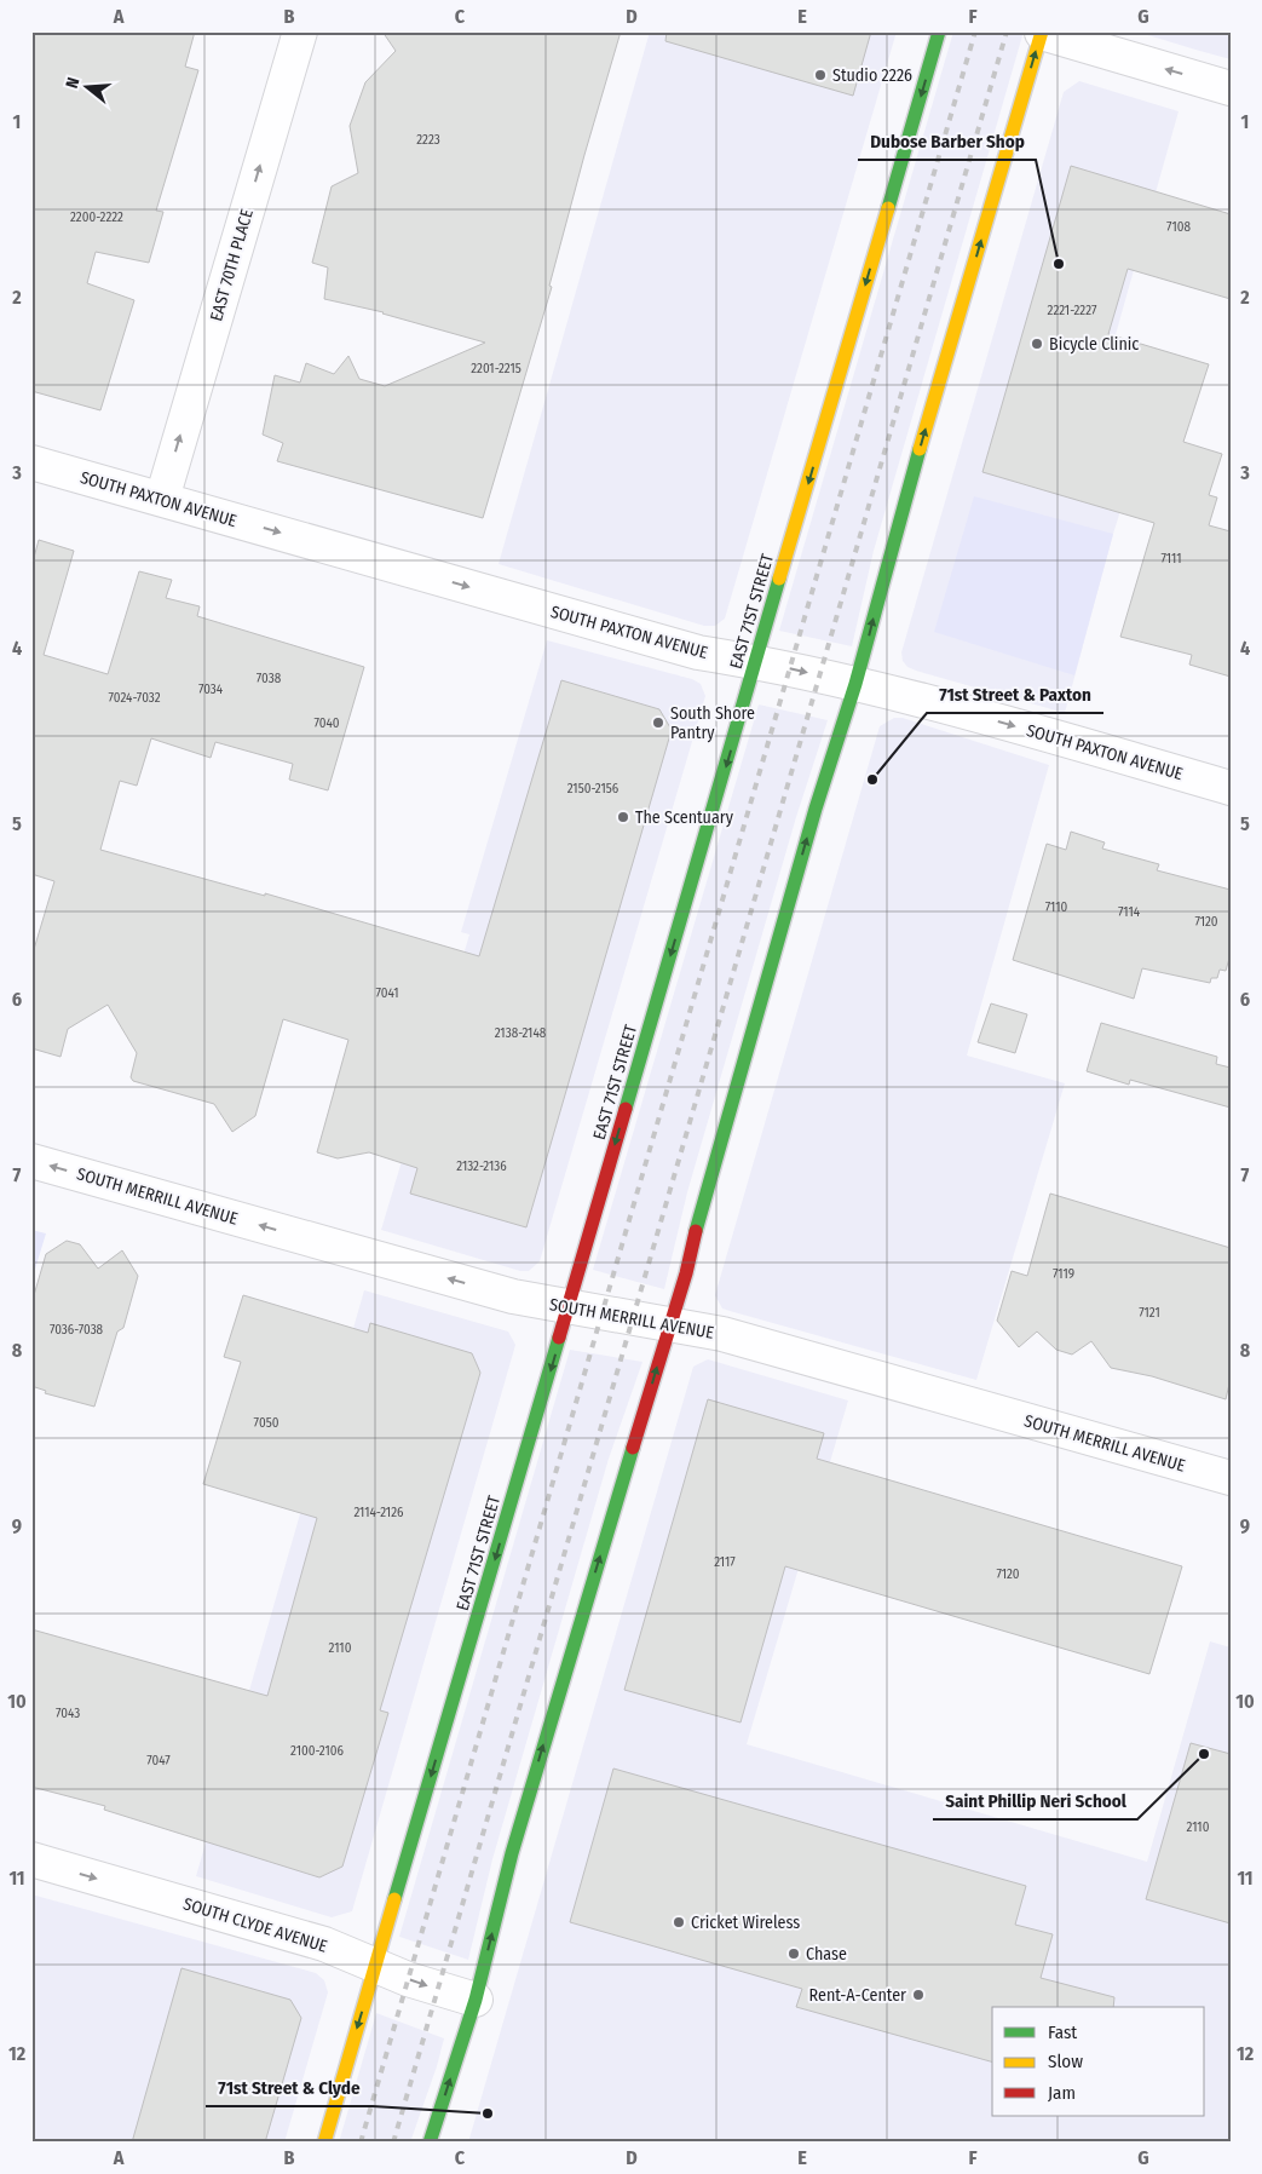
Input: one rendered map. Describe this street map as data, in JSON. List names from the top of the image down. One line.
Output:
{"streets":{"main road":["EAST 71ST STREET"],"street":["EAST 70TH PLACE","SOUTH PAXTON AVENUE","SOUTH MERRILL AVENUE","SOUTH CLYDE AVENUE"]},"crossings":[["EAST 70TH PLACE","SOUTH PAXTON AVENUE"],["SOUTH PAXTON AVENUE","EAST 71ST STREET"],["EAST 71ST STREET","SOUTH MERRILL AVENUE"],["EAST 71ST STREET","SOUTH CLYDE AVENUE"]],"one_way":["EAST 70TH PLACE","SOUTH PAXTON AVENUE","SOUTH MERRILL AVENUE","SOUTH CLYDE AVENUE"],"places":["Studio 2226","Dubose Barber Shop","Bicycle Clinic","South Shore Pantry","71st Street & Paxton","The Scentuary","Saint Phillip Neri School","Cricket Wireless","Chase","Rent-A-Center","71st Street & Clyde"],"house_numbers":["2223","2200-2222","7108","2221-2227","2201-2215","7111","7038","7034","7024-7032","7040","2150-2156","7110","7114","7120","7041","2138-2148","2132-2136","7119","7121","7036-7038","7050","2114-2126","2117","7120","2110","7043","2100-2106","7047","2110"],"legend":["Fast","Slow","Jam"],"north":"left","grid":{"columns":["A","B","C","D","E","F","G"],"rows":["1","2","3","4","5","6","7","8","9","10","11","12"]}}
